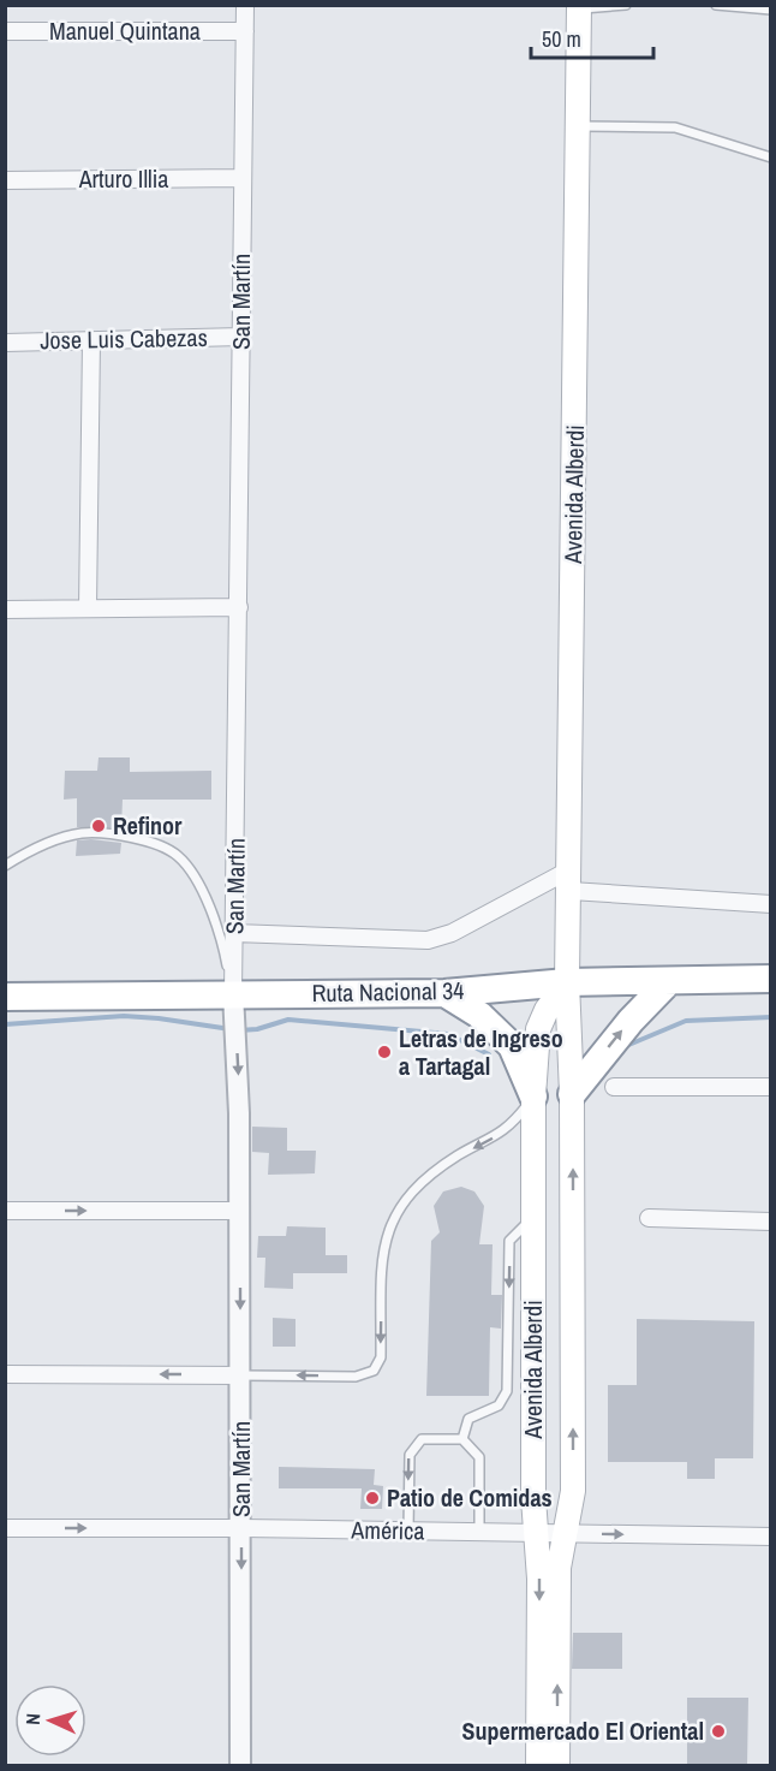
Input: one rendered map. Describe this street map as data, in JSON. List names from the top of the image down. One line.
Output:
{"streets":{"highway":["Ruta Nacional 34"],"main road":["Avenida Alberdi"],"street":["Manuel Quintana","Arturo Illia","San Martín","Jose Luis Cabezas","América"]},"crossings":[["Manuel Quintana","San Martín"],["Arturo Illia","San Martín"],["San Martín","Jose Luis Cabezas"],["San Martín","Ruta Nacional 34"],["San Martín","América"],["Avenida Alberdi","Ruta Nacional 34"],["Avenida Alberdi","América"]],"one_way":["San Martín","América"],"places":["Refinor","Letras de Ingreso a Tartagal","Patio de Comidas","Supermercado El Oriental"],"scale_bar":"50 m","north":"left"}
